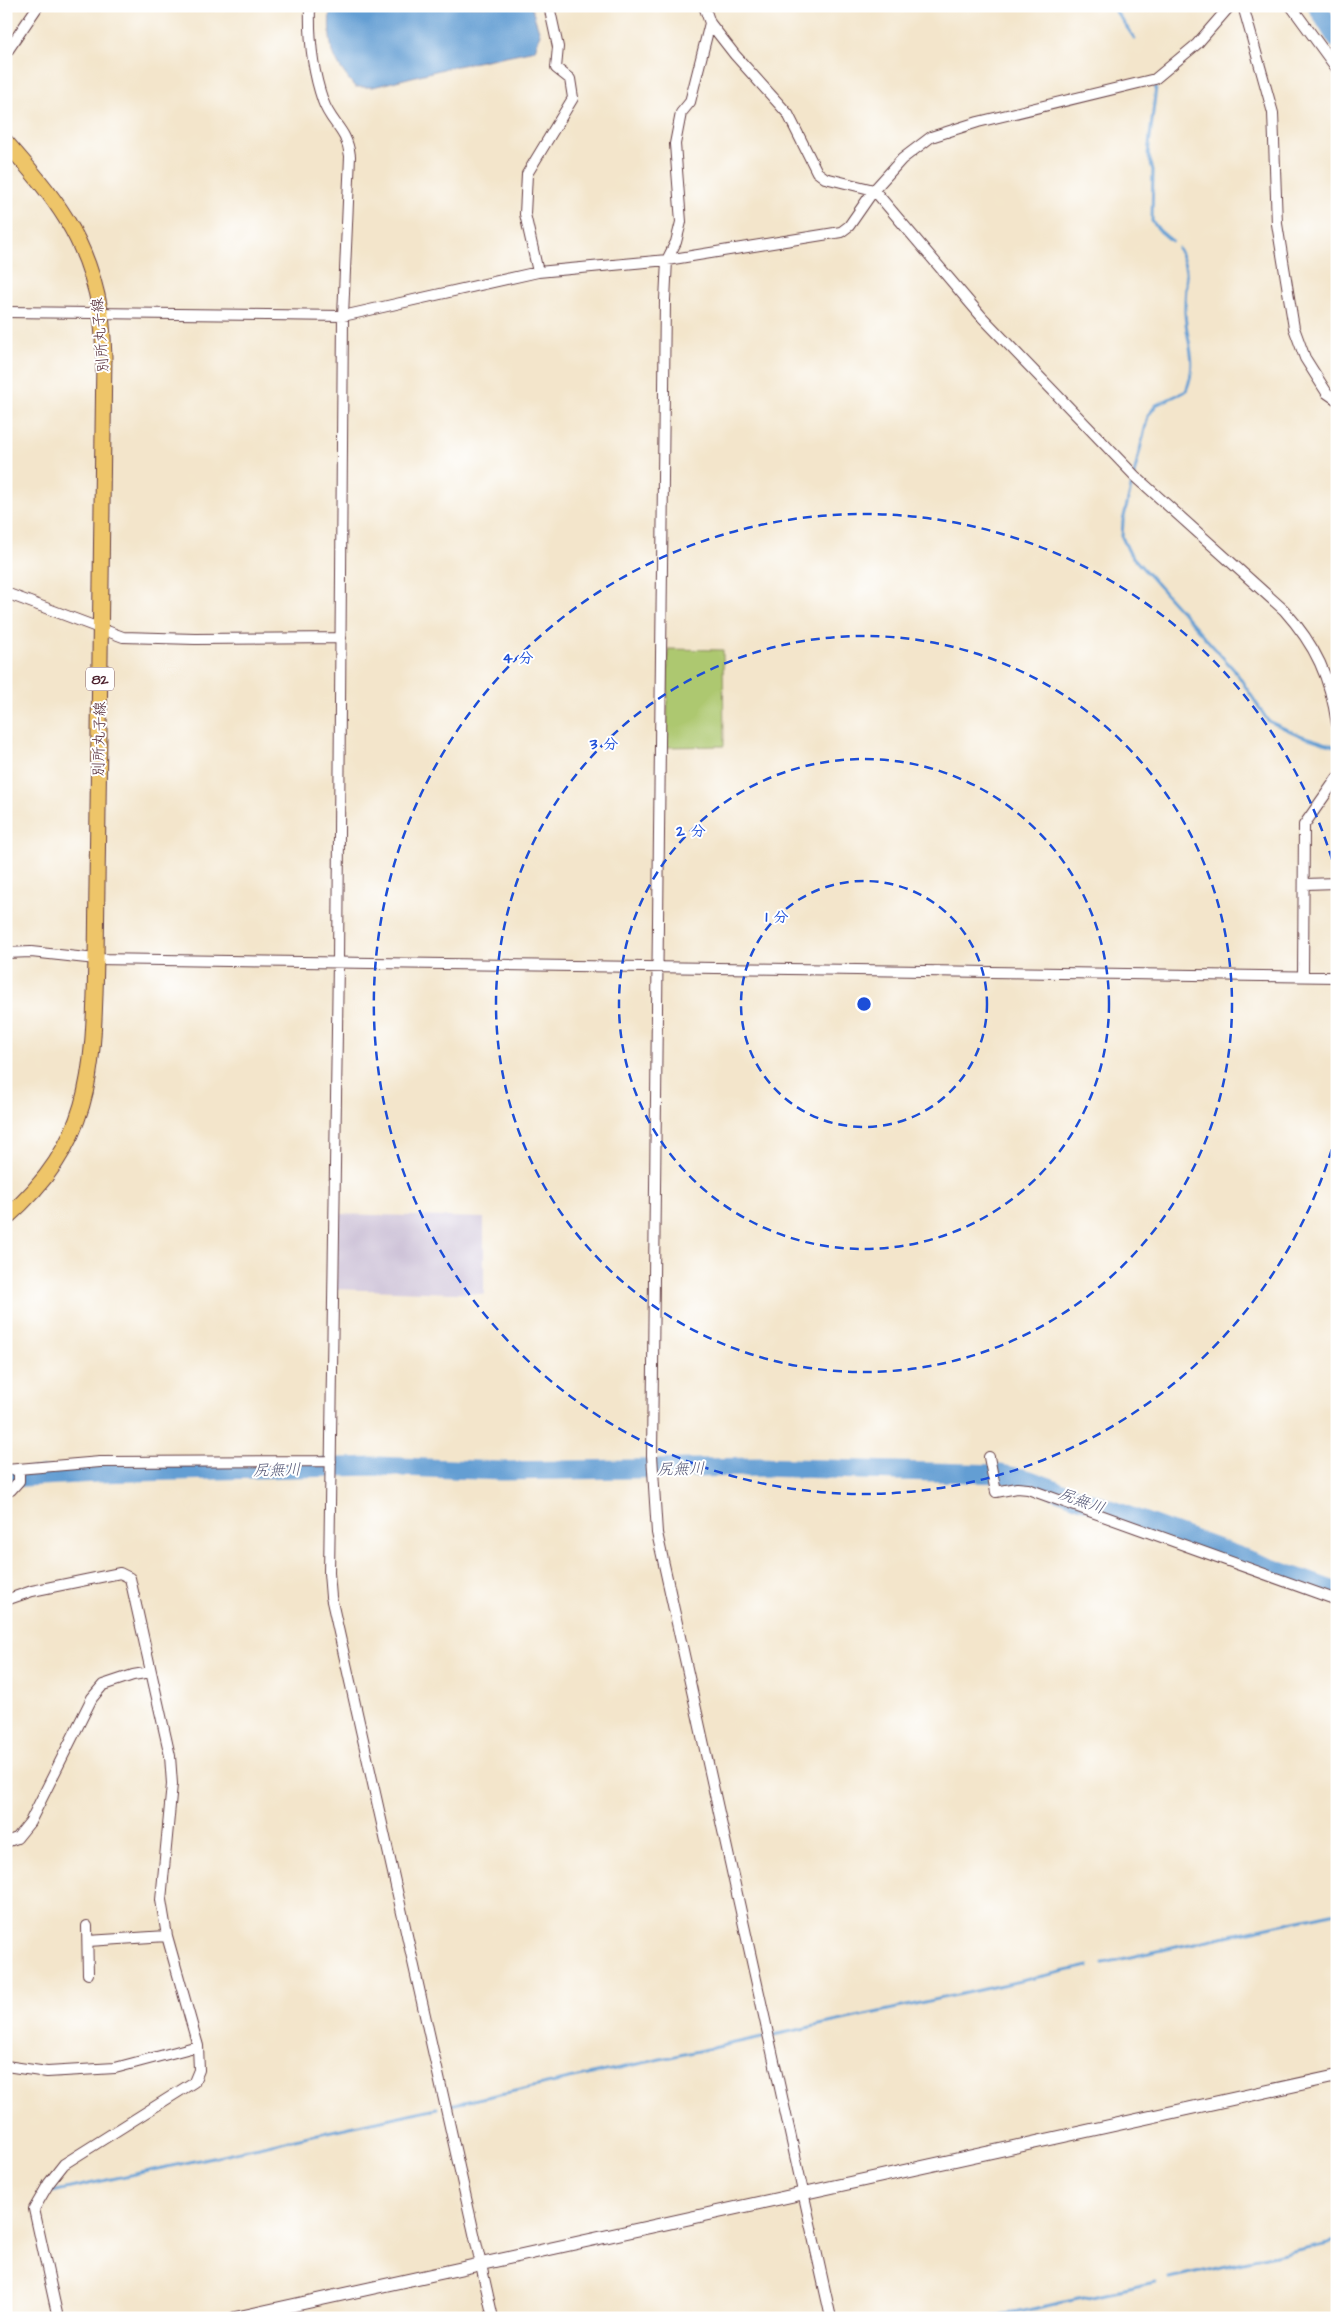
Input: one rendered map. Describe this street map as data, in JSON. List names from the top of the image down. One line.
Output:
{"streets":{"main road":["別所丸子線","82"]},"water":["尻無川"],"rings":["4 分","3 分","2 分","1 分"]}
